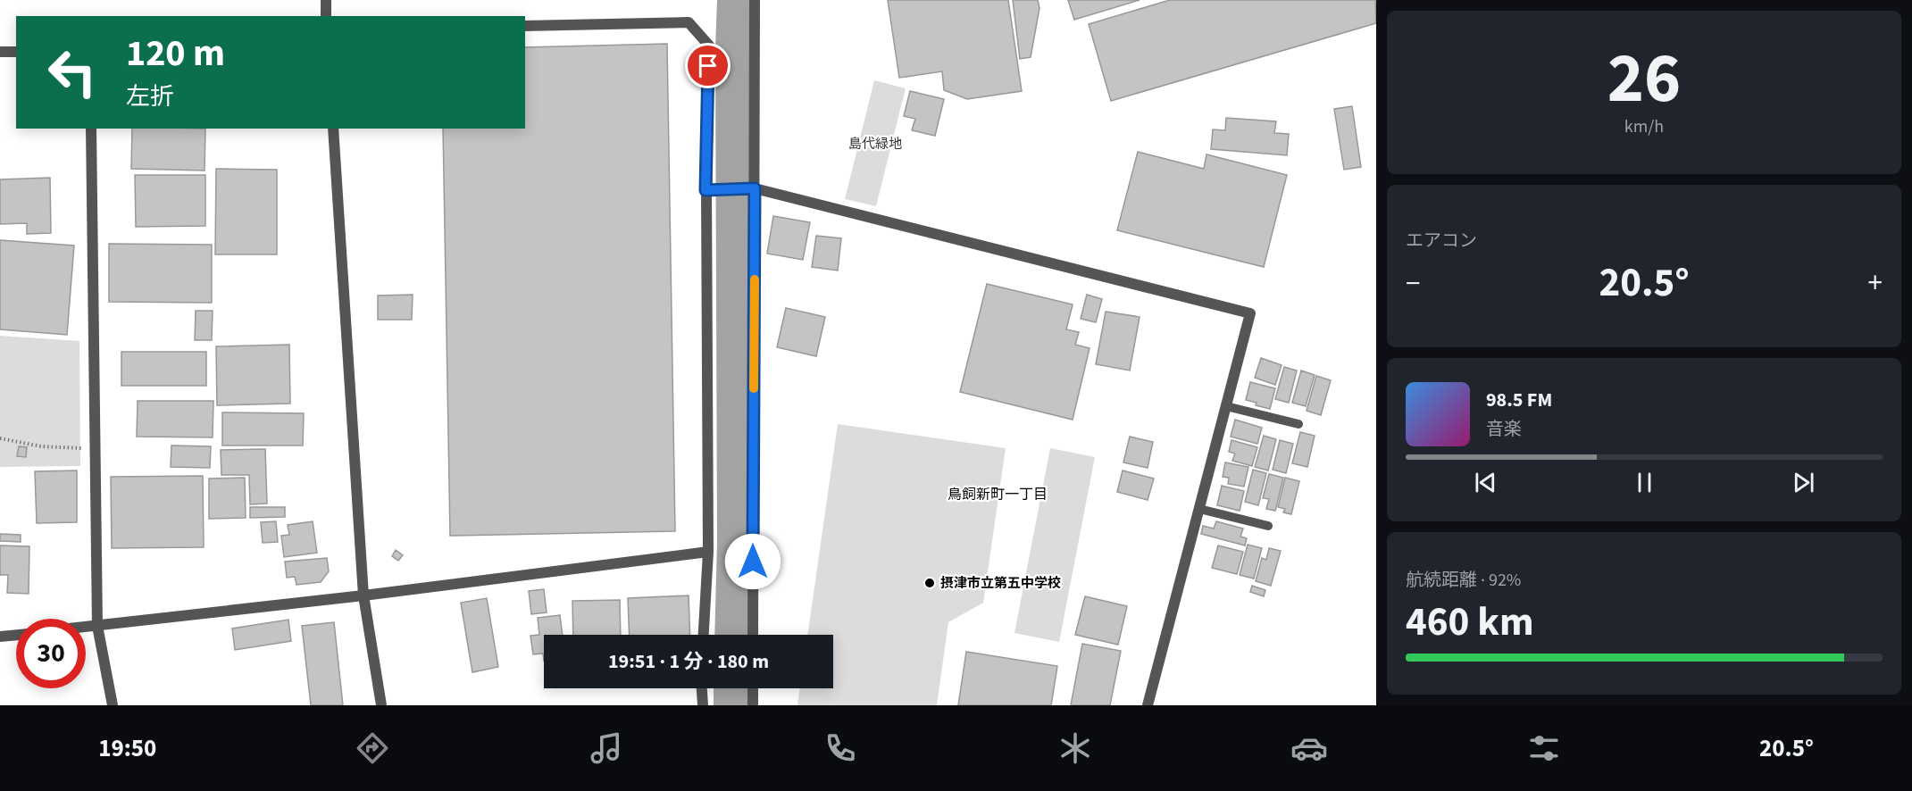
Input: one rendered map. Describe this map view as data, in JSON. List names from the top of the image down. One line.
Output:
{"districts":["鳥飼新町一丁目"],"parks":["島代緑地"],"places":["摂津市立第五中学校"],"page":{"tile":[["26","km/h"],"エアコン",["航続距離 · 92%","460 km"]],"turn":["120 m","左折"],"heat":["−","20.5°","+"],"song":["98.5 FM","音楽"],"limit":"30","trip":"19:51 · 1 分 · 180 m","tabs":["19:50","20.5°"]}}
